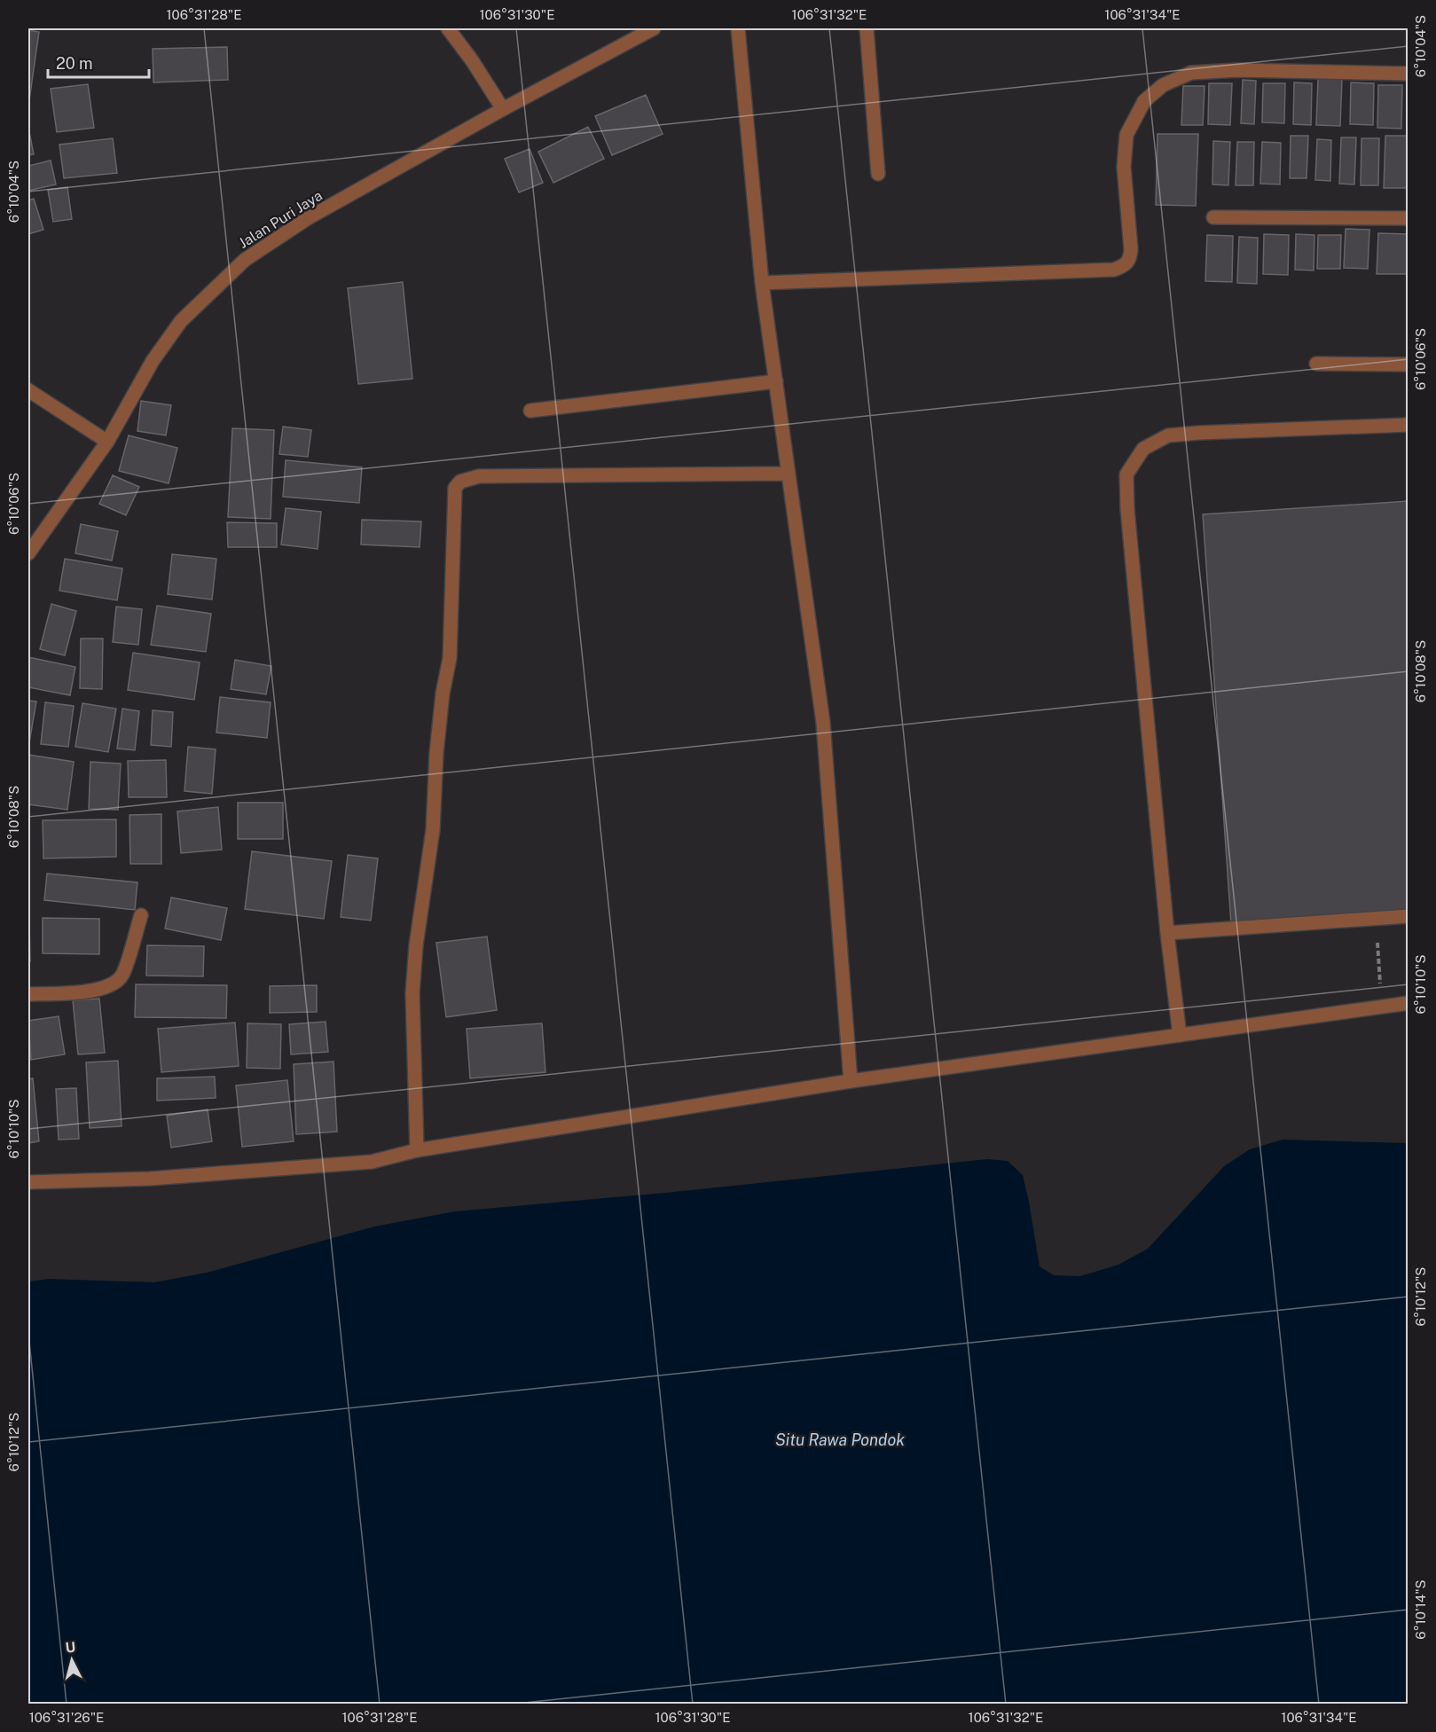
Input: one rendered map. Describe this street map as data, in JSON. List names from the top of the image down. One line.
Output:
{"streets":{"street":["Jalan Puri Jaya"]},"water":["Situ Rawa Pondok"],"scale_bar":"20 m","north":"top","coordinates":["106°31'28\"E","106°31'30\"E","106°31'32\"E","106°31'34\"E","6°10'04\"S","6°10'06\"S","6°10'08\"S","6°10'10\"S","6°10'12\"S","6°10'14\"S","106°31'26\"E"]}
